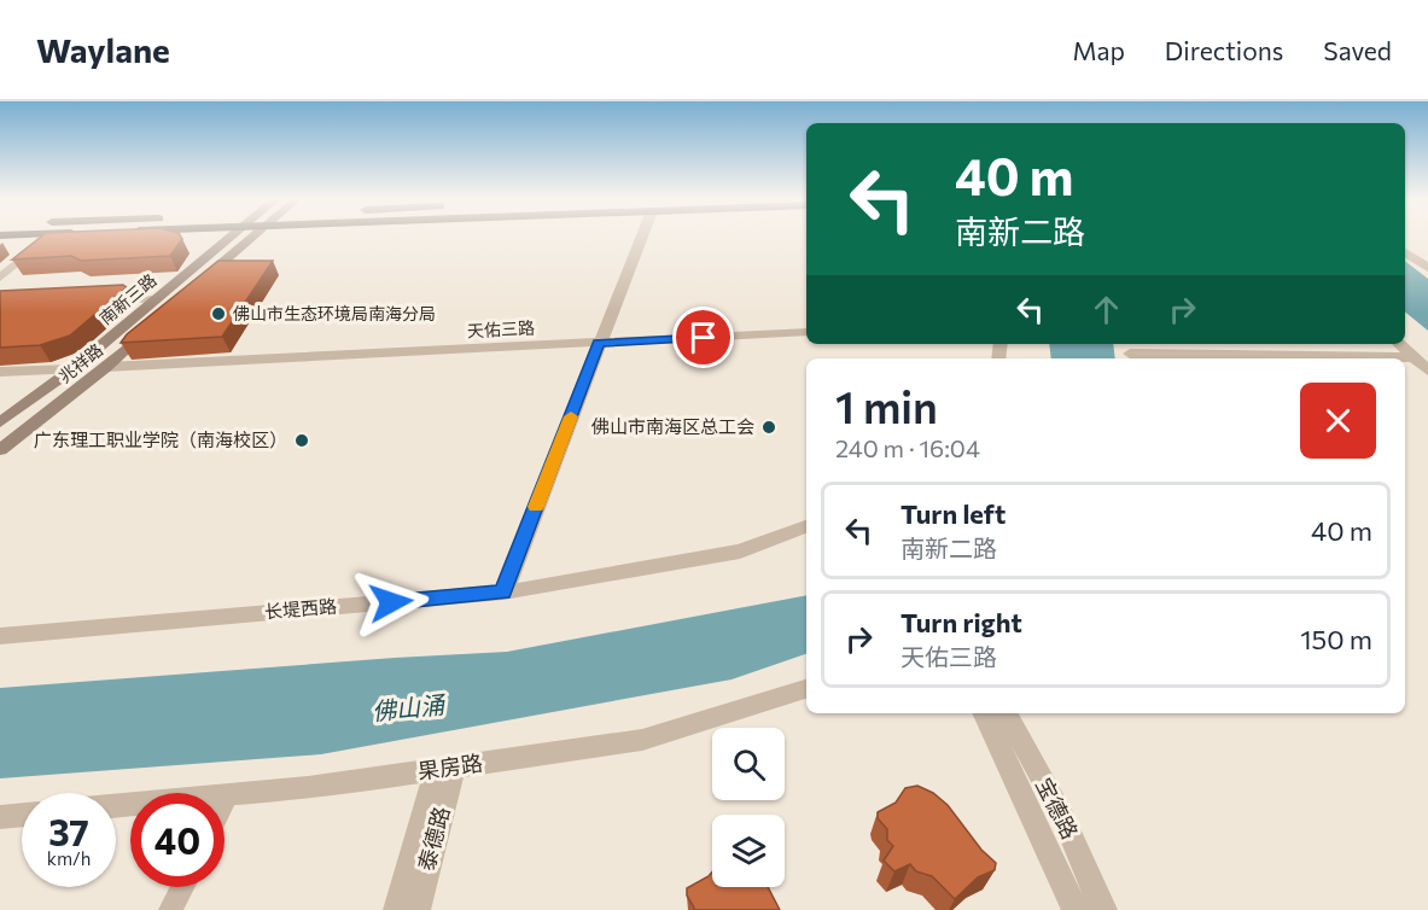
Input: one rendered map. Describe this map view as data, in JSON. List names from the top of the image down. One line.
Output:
{"streets":{"main road":["南新三路","兆祥路"],"street":["天佑三路","长堤西路","果房路","宝德路","泰德路"]},"crossings":[["天佑三路","兆祥路"],["果房路","泰德路"]],"water":["佛山涌"],"places":["佛山市生态环境局南海分局","佛山市南海区总工会","广东理工职业学院（南海校区）"],"page":{"header":"Waylane","nav":["Map","Directions","Saved"],"turn":["40 m","南新二路"],"heading":["1 min","240 m · 16:04"],"list":[{"name":"Turn left","note":"南新二路","value":"40 m"},{"name":"Turn right","note":"天佑三路","value":"150 m"}],"speed":"37 km/h","limit":"40"}}
